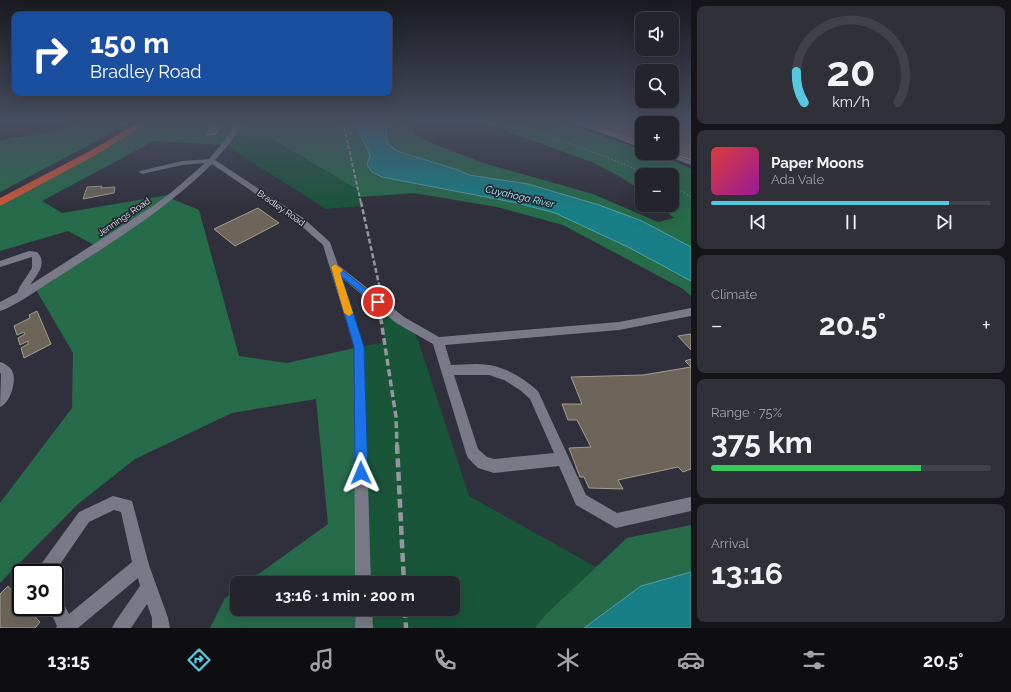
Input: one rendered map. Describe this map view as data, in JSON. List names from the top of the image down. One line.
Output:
{"streets":{"street":["Bradley Road","Jennings Road"]},"crossings":[["Bradley Road","Jennings Road"]],"water":["Cuyahoga River"],"page":{"map_buttons":["+","−"],"turn":["150 m","Bradley Road"],"song":["Paper Moons","Ada Vale"],"tile":["Climate",["Range · 75%","375 km"],["Arrival","13:16"]],"heat":["−","20.5°","+"],"limit":"30","trip":"13:16 · 1 min · 200 m","tabs":["13:15","20.5°"],"gauge":["20","km/h"]}}
